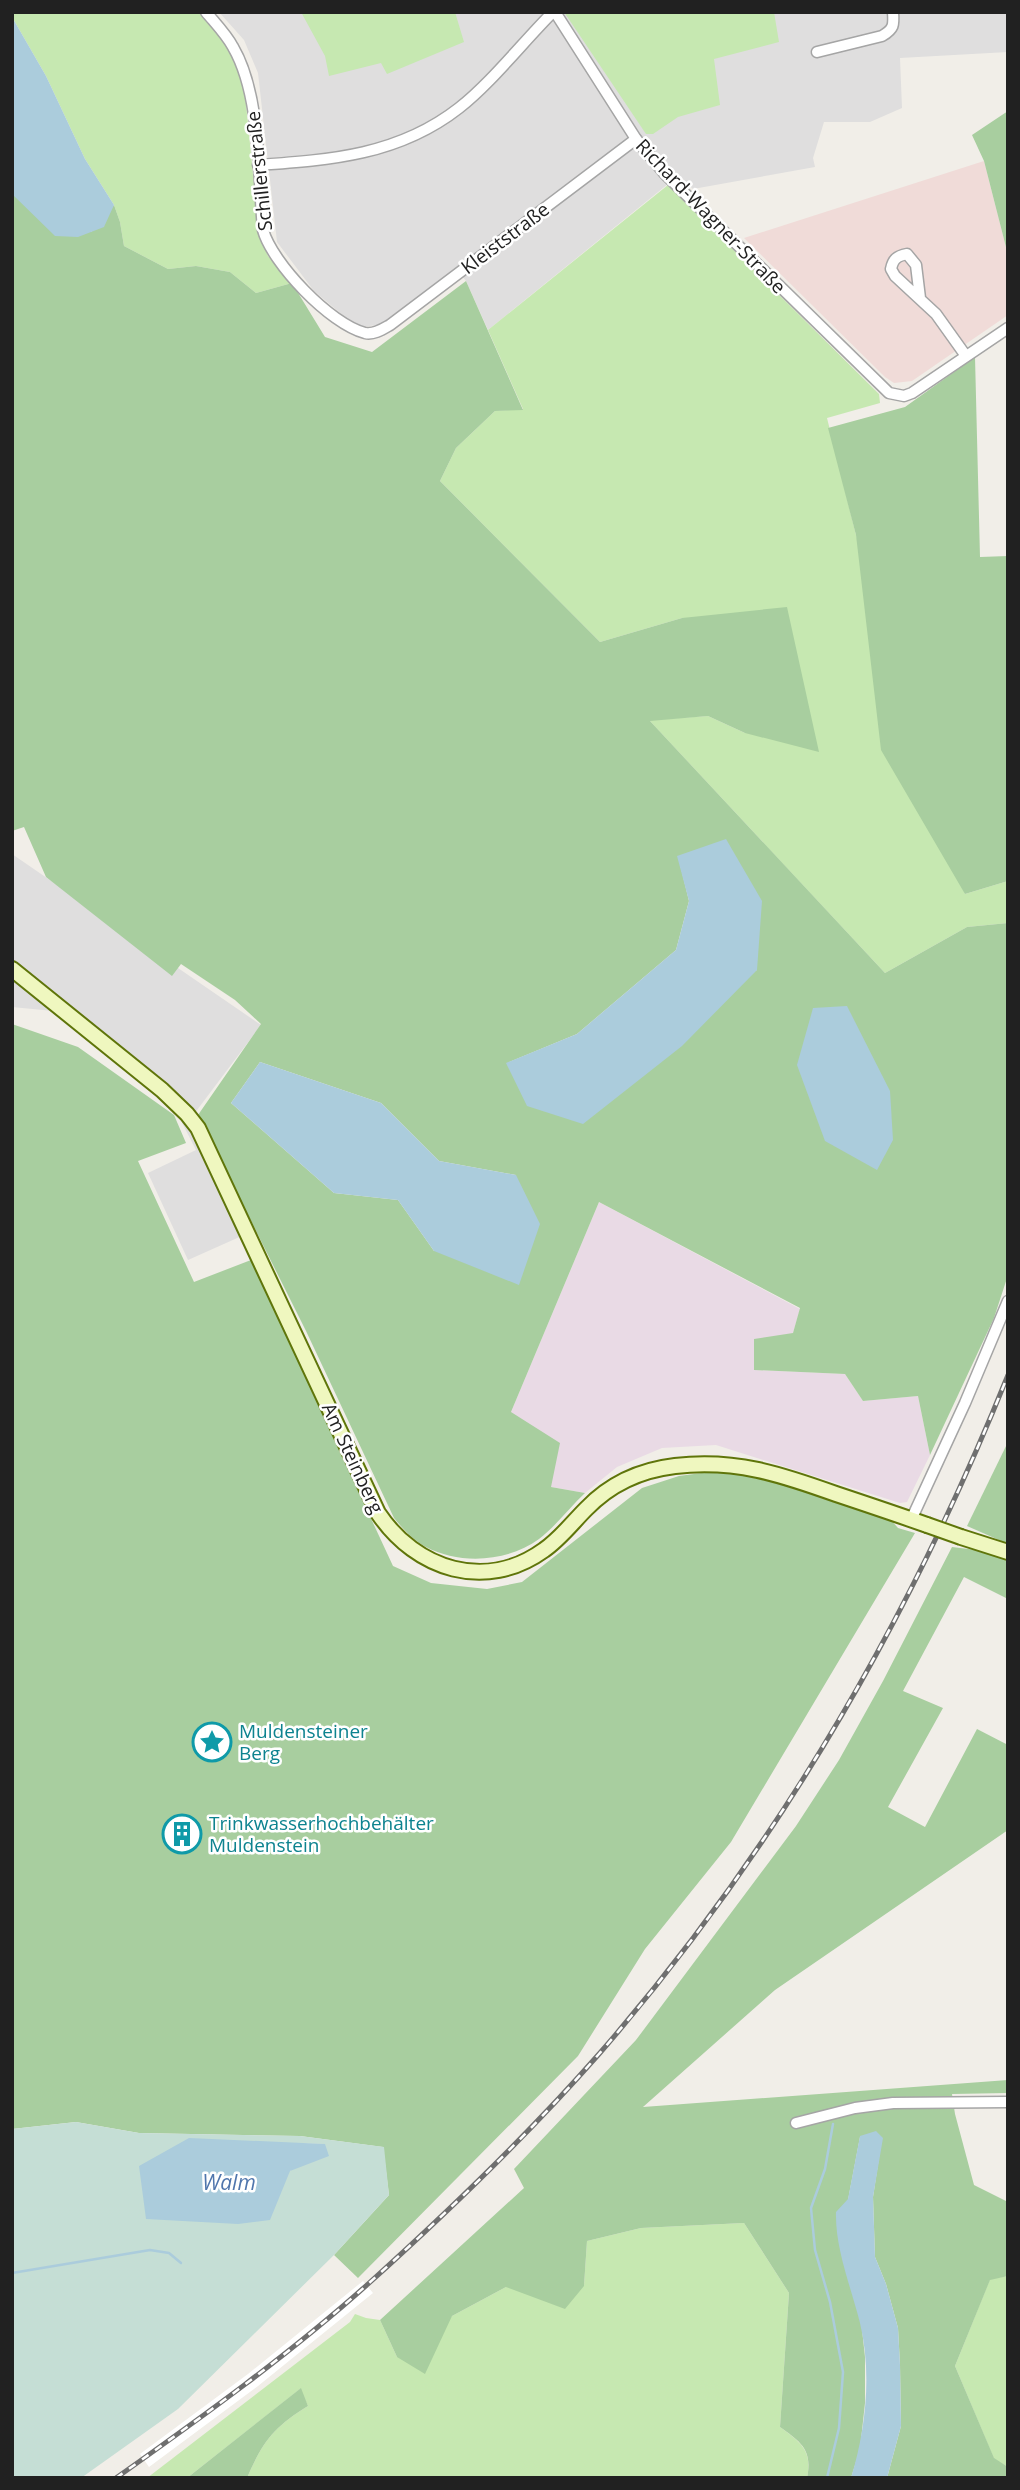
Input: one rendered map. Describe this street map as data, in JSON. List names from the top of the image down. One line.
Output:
{"streets":{"main road":["Am Steinberg"],"street":["Schillerstraße","Richard-Wagner-Straße","Kleiststraße"]},"crossings":[["Schillerstraße","Kleiststraße"],["Richard-Wagner-Straße","Kleiststraße"]],"water":["Walm"],"places":{"place":["Muldensteiner Berg"],"building":["Trinkwasserhochbehälter Muldenstein"]}}
